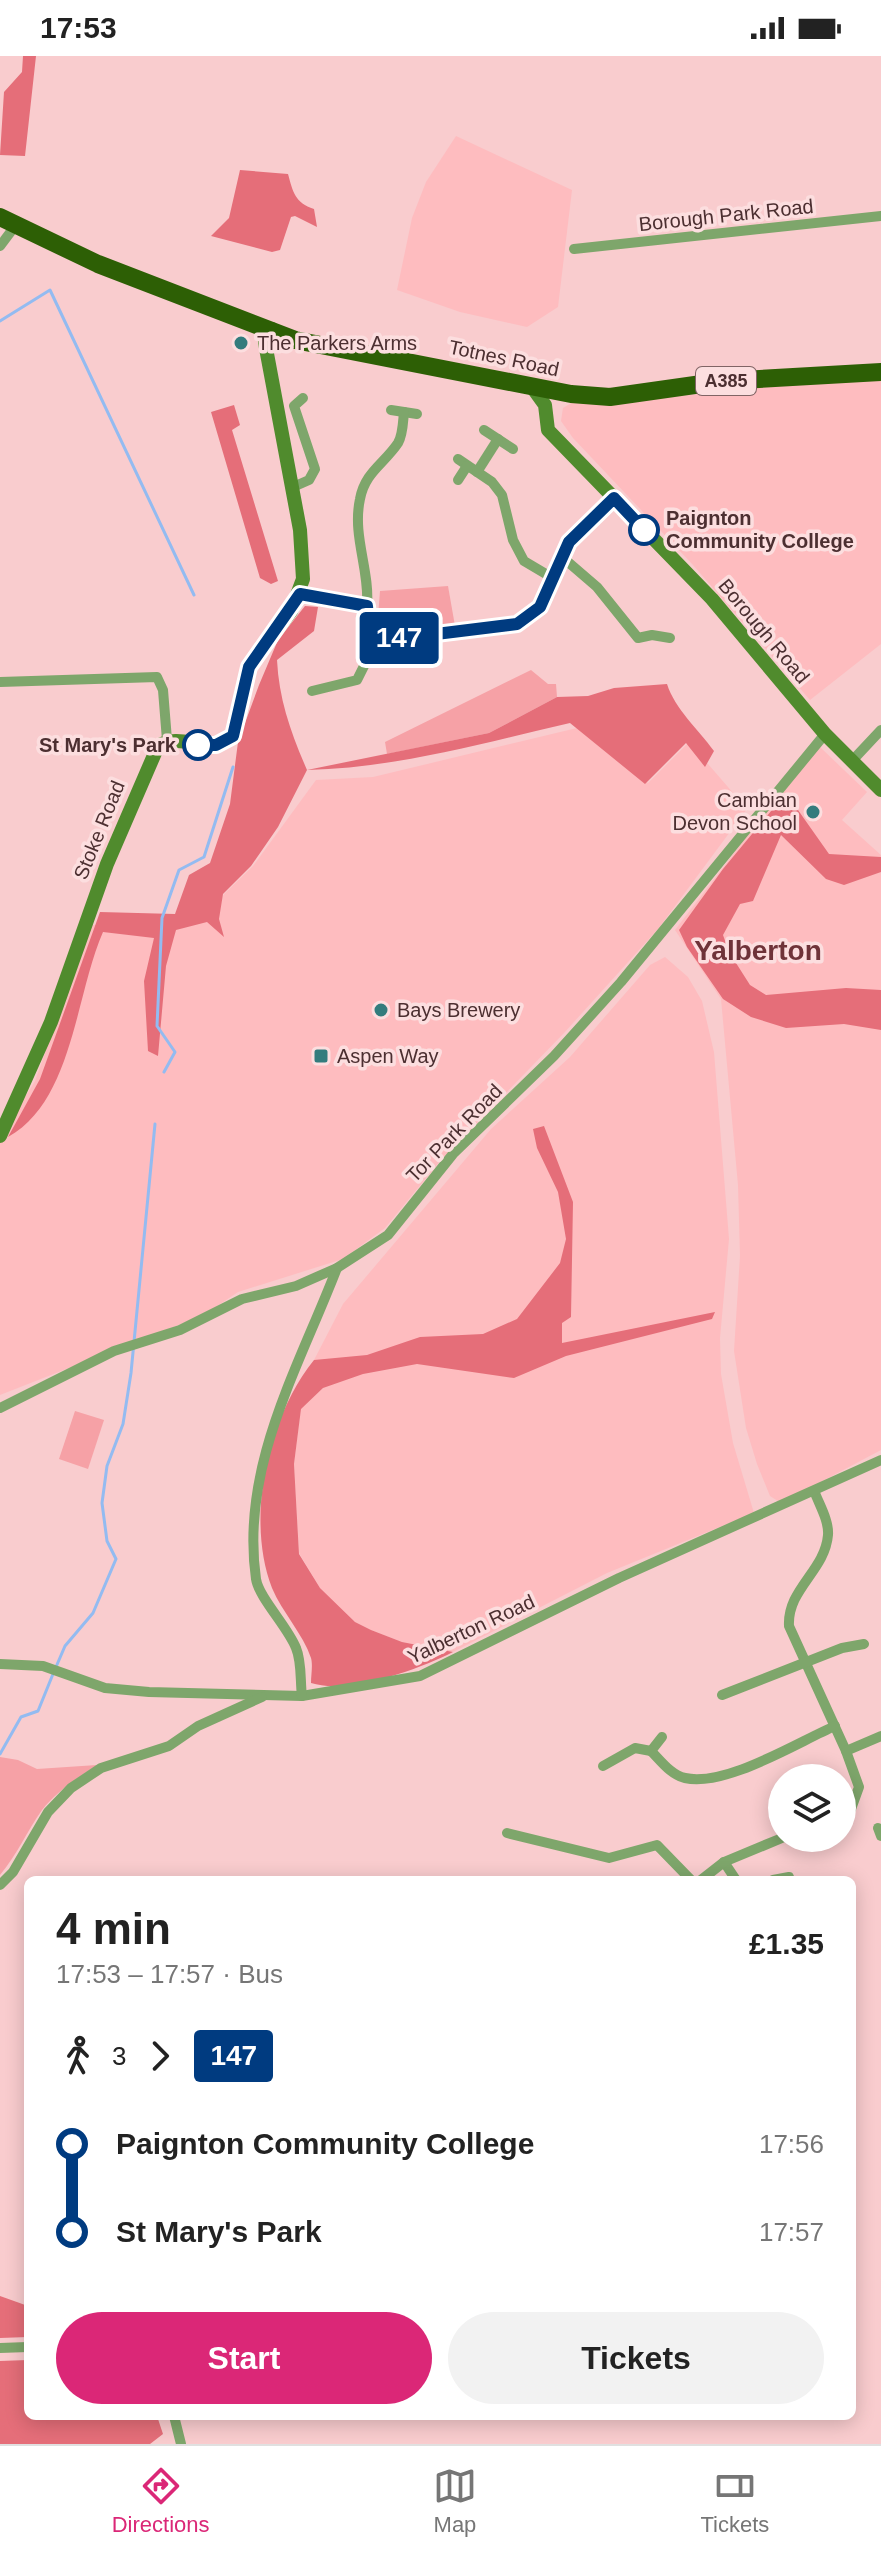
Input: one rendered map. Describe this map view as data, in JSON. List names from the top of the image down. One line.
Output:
{"streets":{"highway":["Totnes Road","A385"],"street":["Borough Park Road","Borough Road","Stoke Road","Tor Park Road","Yalberton Road"]},"crossings":[["Totnes Road","Borough Road"],["Borough Road","Tor Park Road"]],"districts":["Yalberton"],"places":{"other":["The Parkers Arms","Paignton Community College","St Mary's Park","Cambian Devon School","Bays Brewery"],"transit":["Aspen Way"]},"lines":["bus line 147"],"page":{"status":"17:53","on_map":"147","heading":["4 min","17:53 – 17:57 · Bus","£1.35"],"legs":["3","147"],"list":[{"name":"Paignton Community College","value":"17:56"},{"name":"St Mary's Park","value":"17:57"}],"buttons":["Start","Tickets"],"tabs":["Directions","Map","Tickets"]}}
